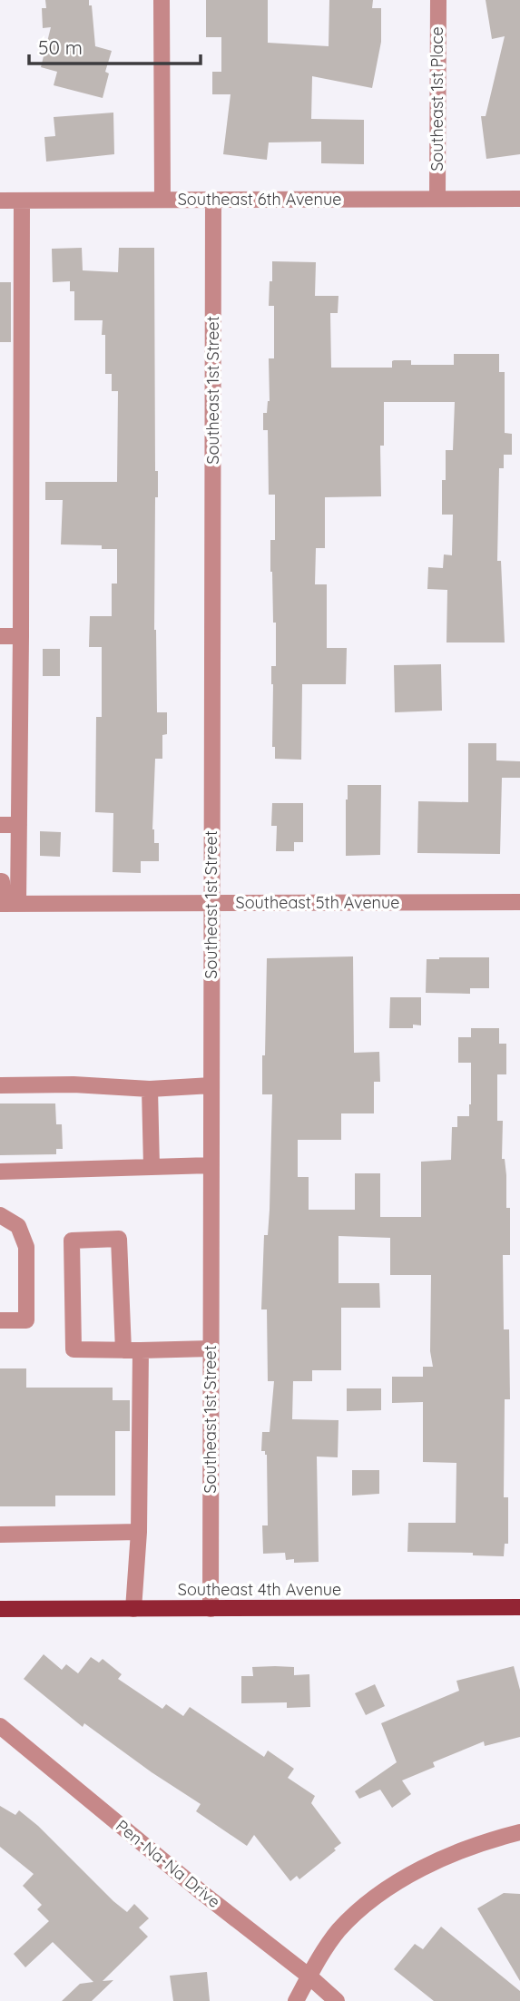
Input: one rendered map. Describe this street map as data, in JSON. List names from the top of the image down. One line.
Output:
{"streets":{"main road":["Southeast 4th Avenue"],"street":["Southeast 1st Place","Southeast 6th Avenue","Southeast 1st Street","Southeast 5th Avenue","Pen-Na-Na Drive"]},"crossings":[["Southeast 1st Place","Southeast 6th Avenue"],["Southeast 6th Avenue","Southeast 1st Street"],["Southeast 1st Street","Southeast 5th Avenue"],["Southeast 1st Street","Southeast 4th Avenue"]],"scale_bar":"50 m"}
